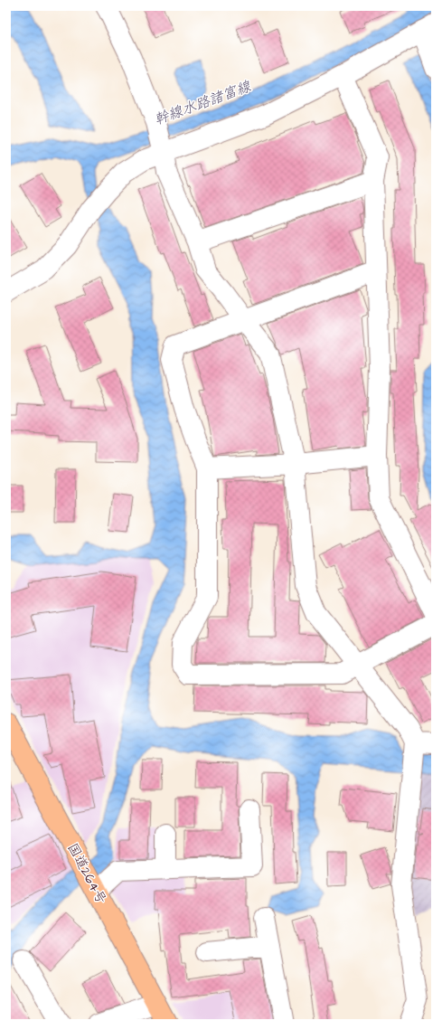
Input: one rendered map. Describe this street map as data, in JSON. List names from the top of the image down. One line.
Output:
{"streets":{"highway":["国道264号"]},"water":["幹線水路諸富線"]}
